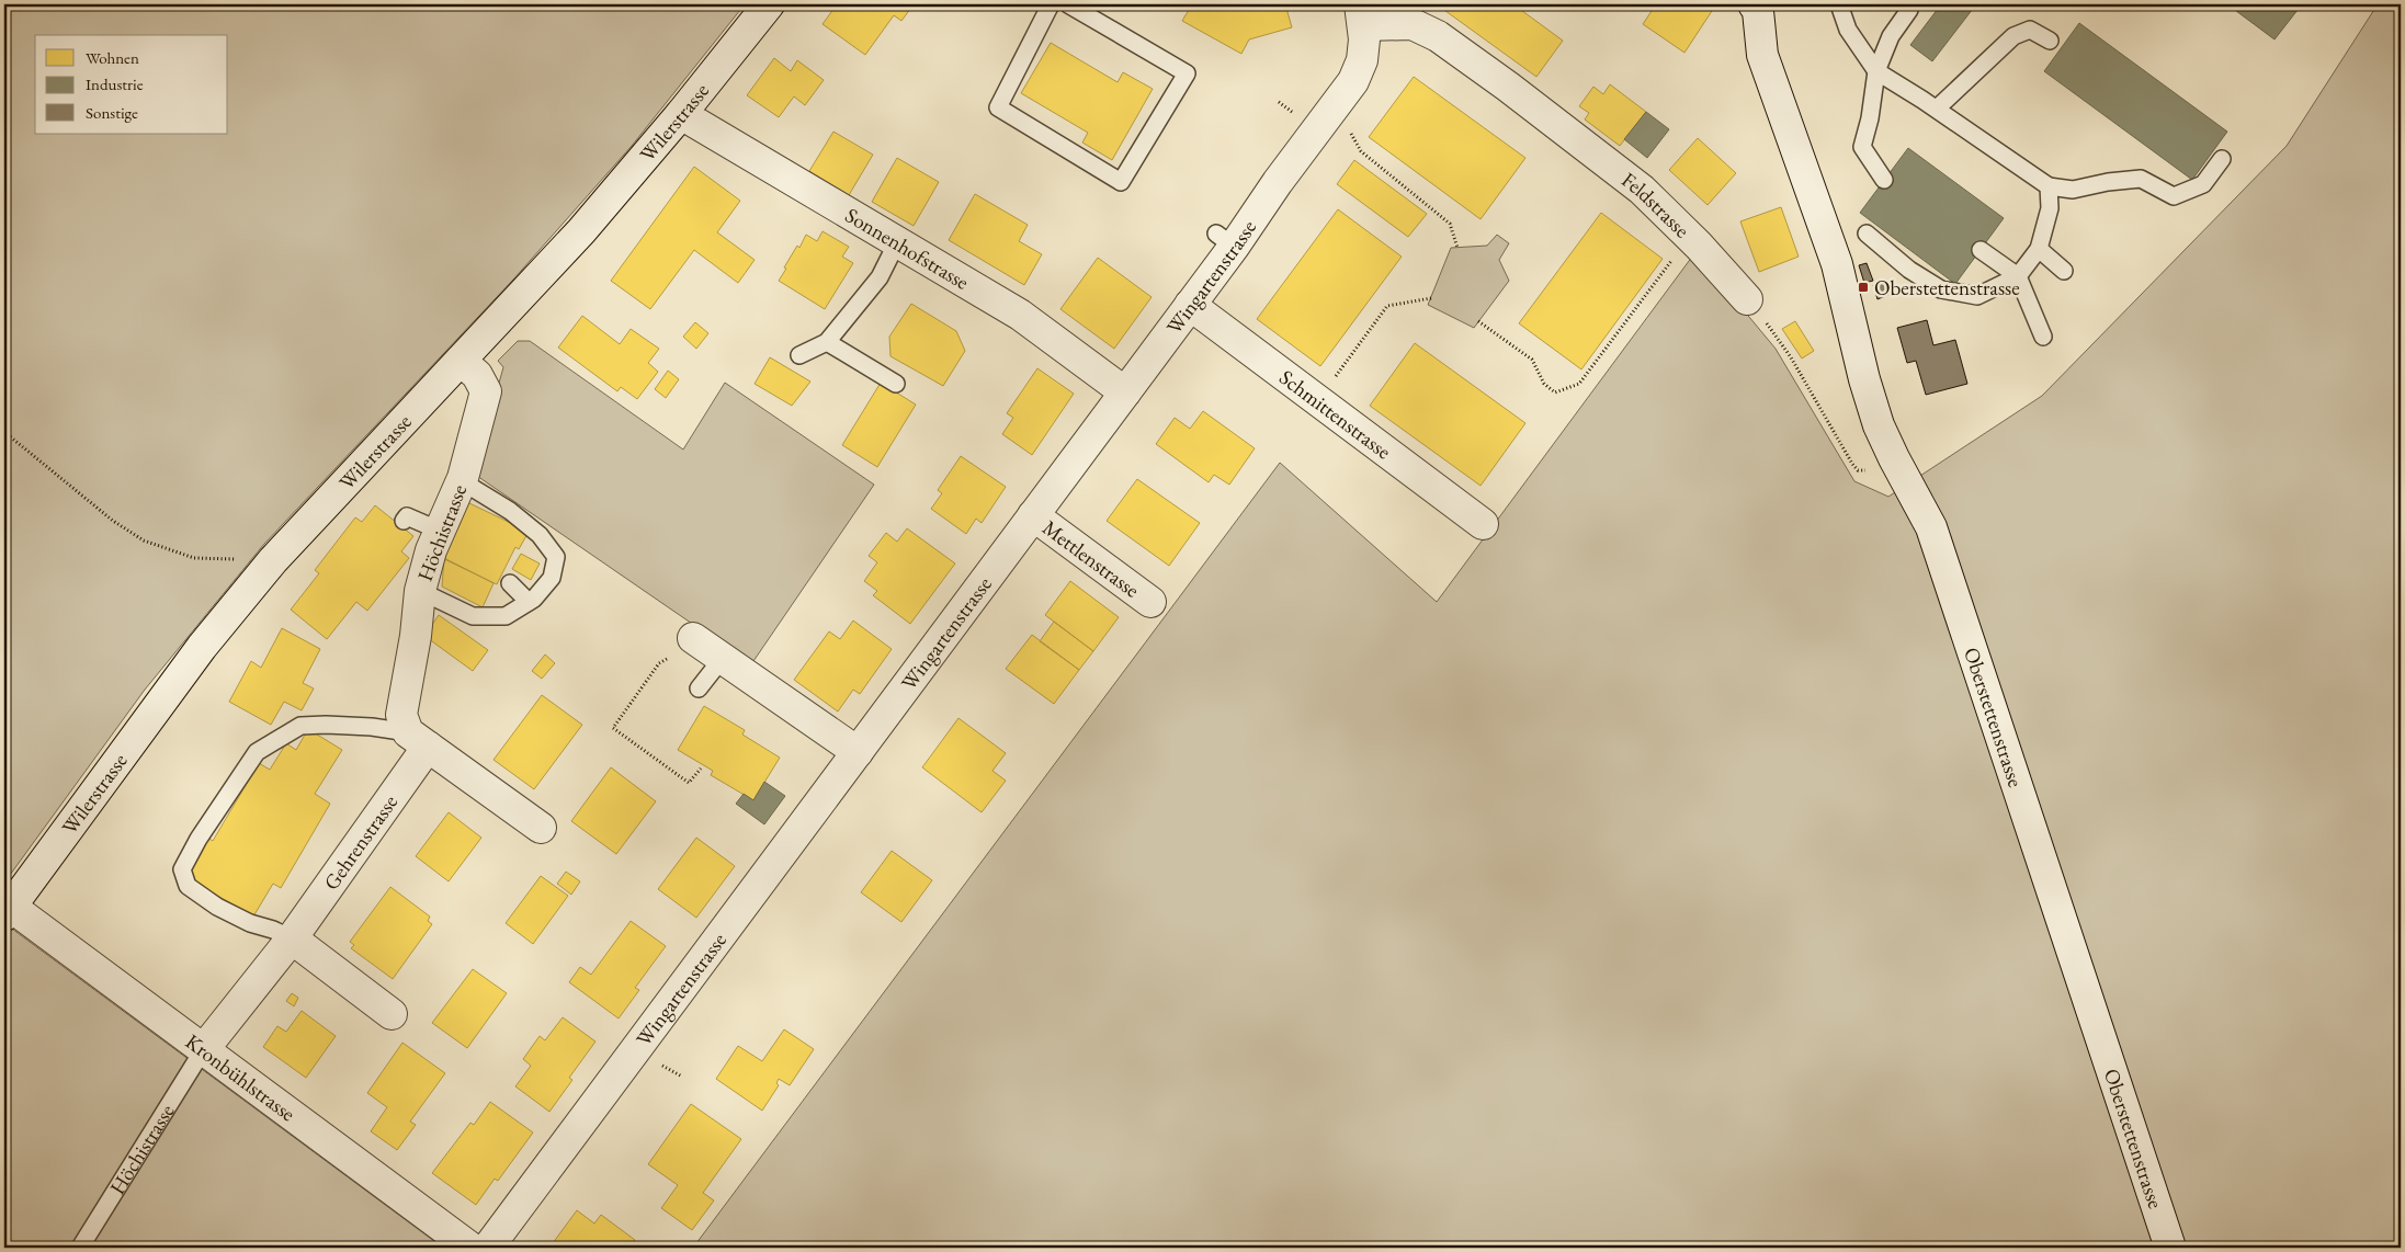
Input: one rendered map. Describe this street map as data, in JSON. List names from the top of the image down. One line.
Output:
{"streets":{"street":["Wilerstrasse","Feldstrasse","Sonnenhofstrasse","Wingartenstrasse","Schmittenstrasse","Höchistrasse","Mettlenstrasse","Oberstettenstrasse","Gehrenstrasse","Kronbühlstrasse"]},"crossings":[["Wilerstrasse","Sonnenhofstrasse"],["Wilerstrasse","Höchistrasse"],["Wilerstrasse","Kronbühlstrasse"],["Feldstrasse","Wingartenstrasse"],["Sonnenhofstrasse","Wingartenstrasse"],["Wingartenstrasse","Schmittenstrasse"],["Wingartenstrasse","Mettlenstrasse"],["Höchistrasse","Gehrenstrasse"],["Höchistrasse","Kronbühlstrasse"],["Gehrenstrasse","Kronbühlstrasse"]],"places":{"transit":["Oberstettenstrasse"]},"legend":["Wohnen","Industrie","Sonstige"]}
